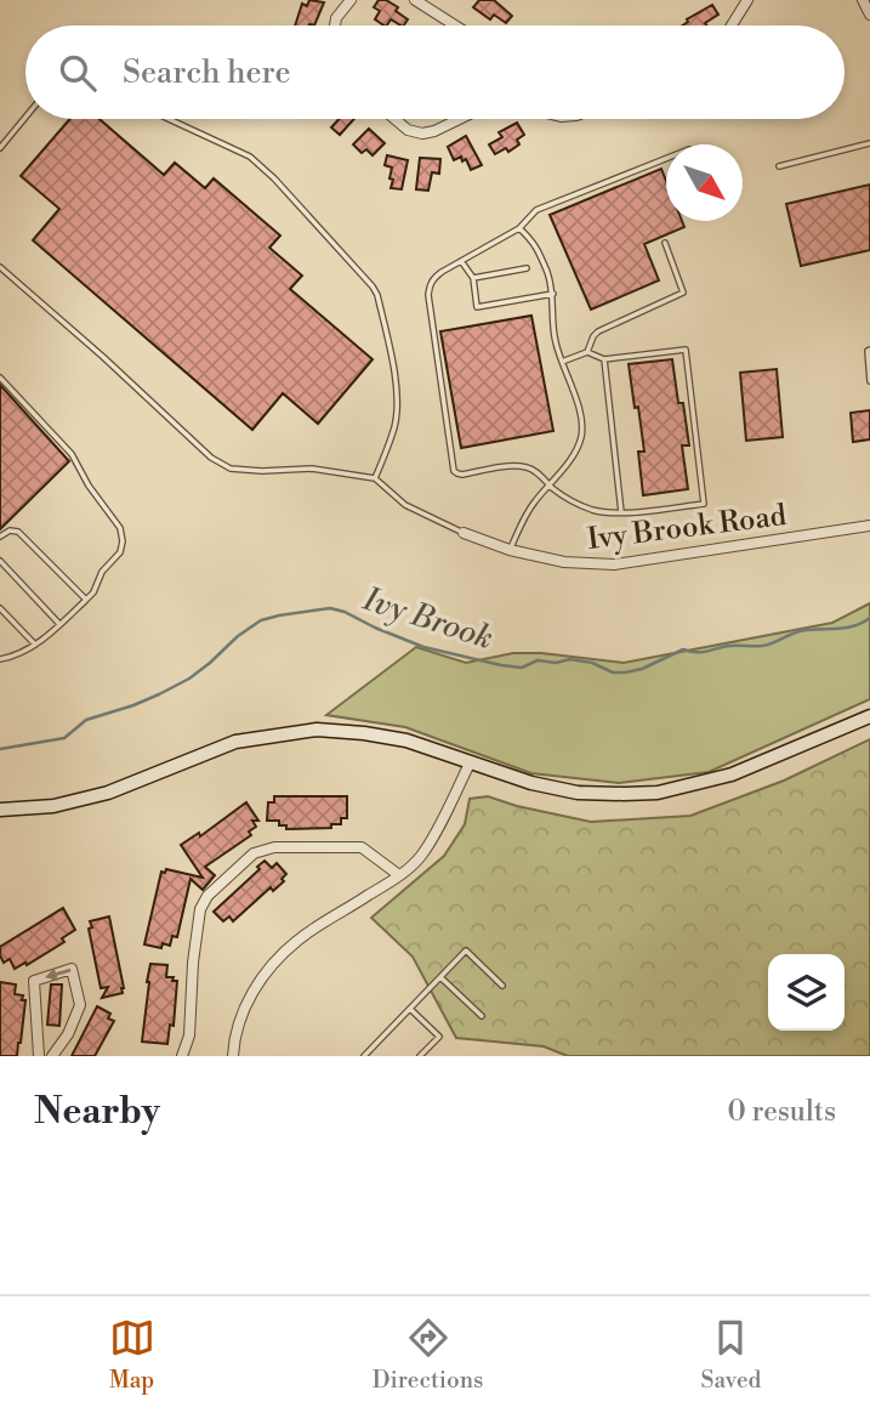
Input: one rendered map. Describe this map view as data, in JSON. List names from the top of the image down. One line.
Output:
{"streets":{"street":["Ivy Brook Road"]},"water":["Ivy Brook"],"north":"bottom right","page":{"search":"Search here","heading":["Nearby","0 results"],"nav":["Map","Directions","Saved"]}}
